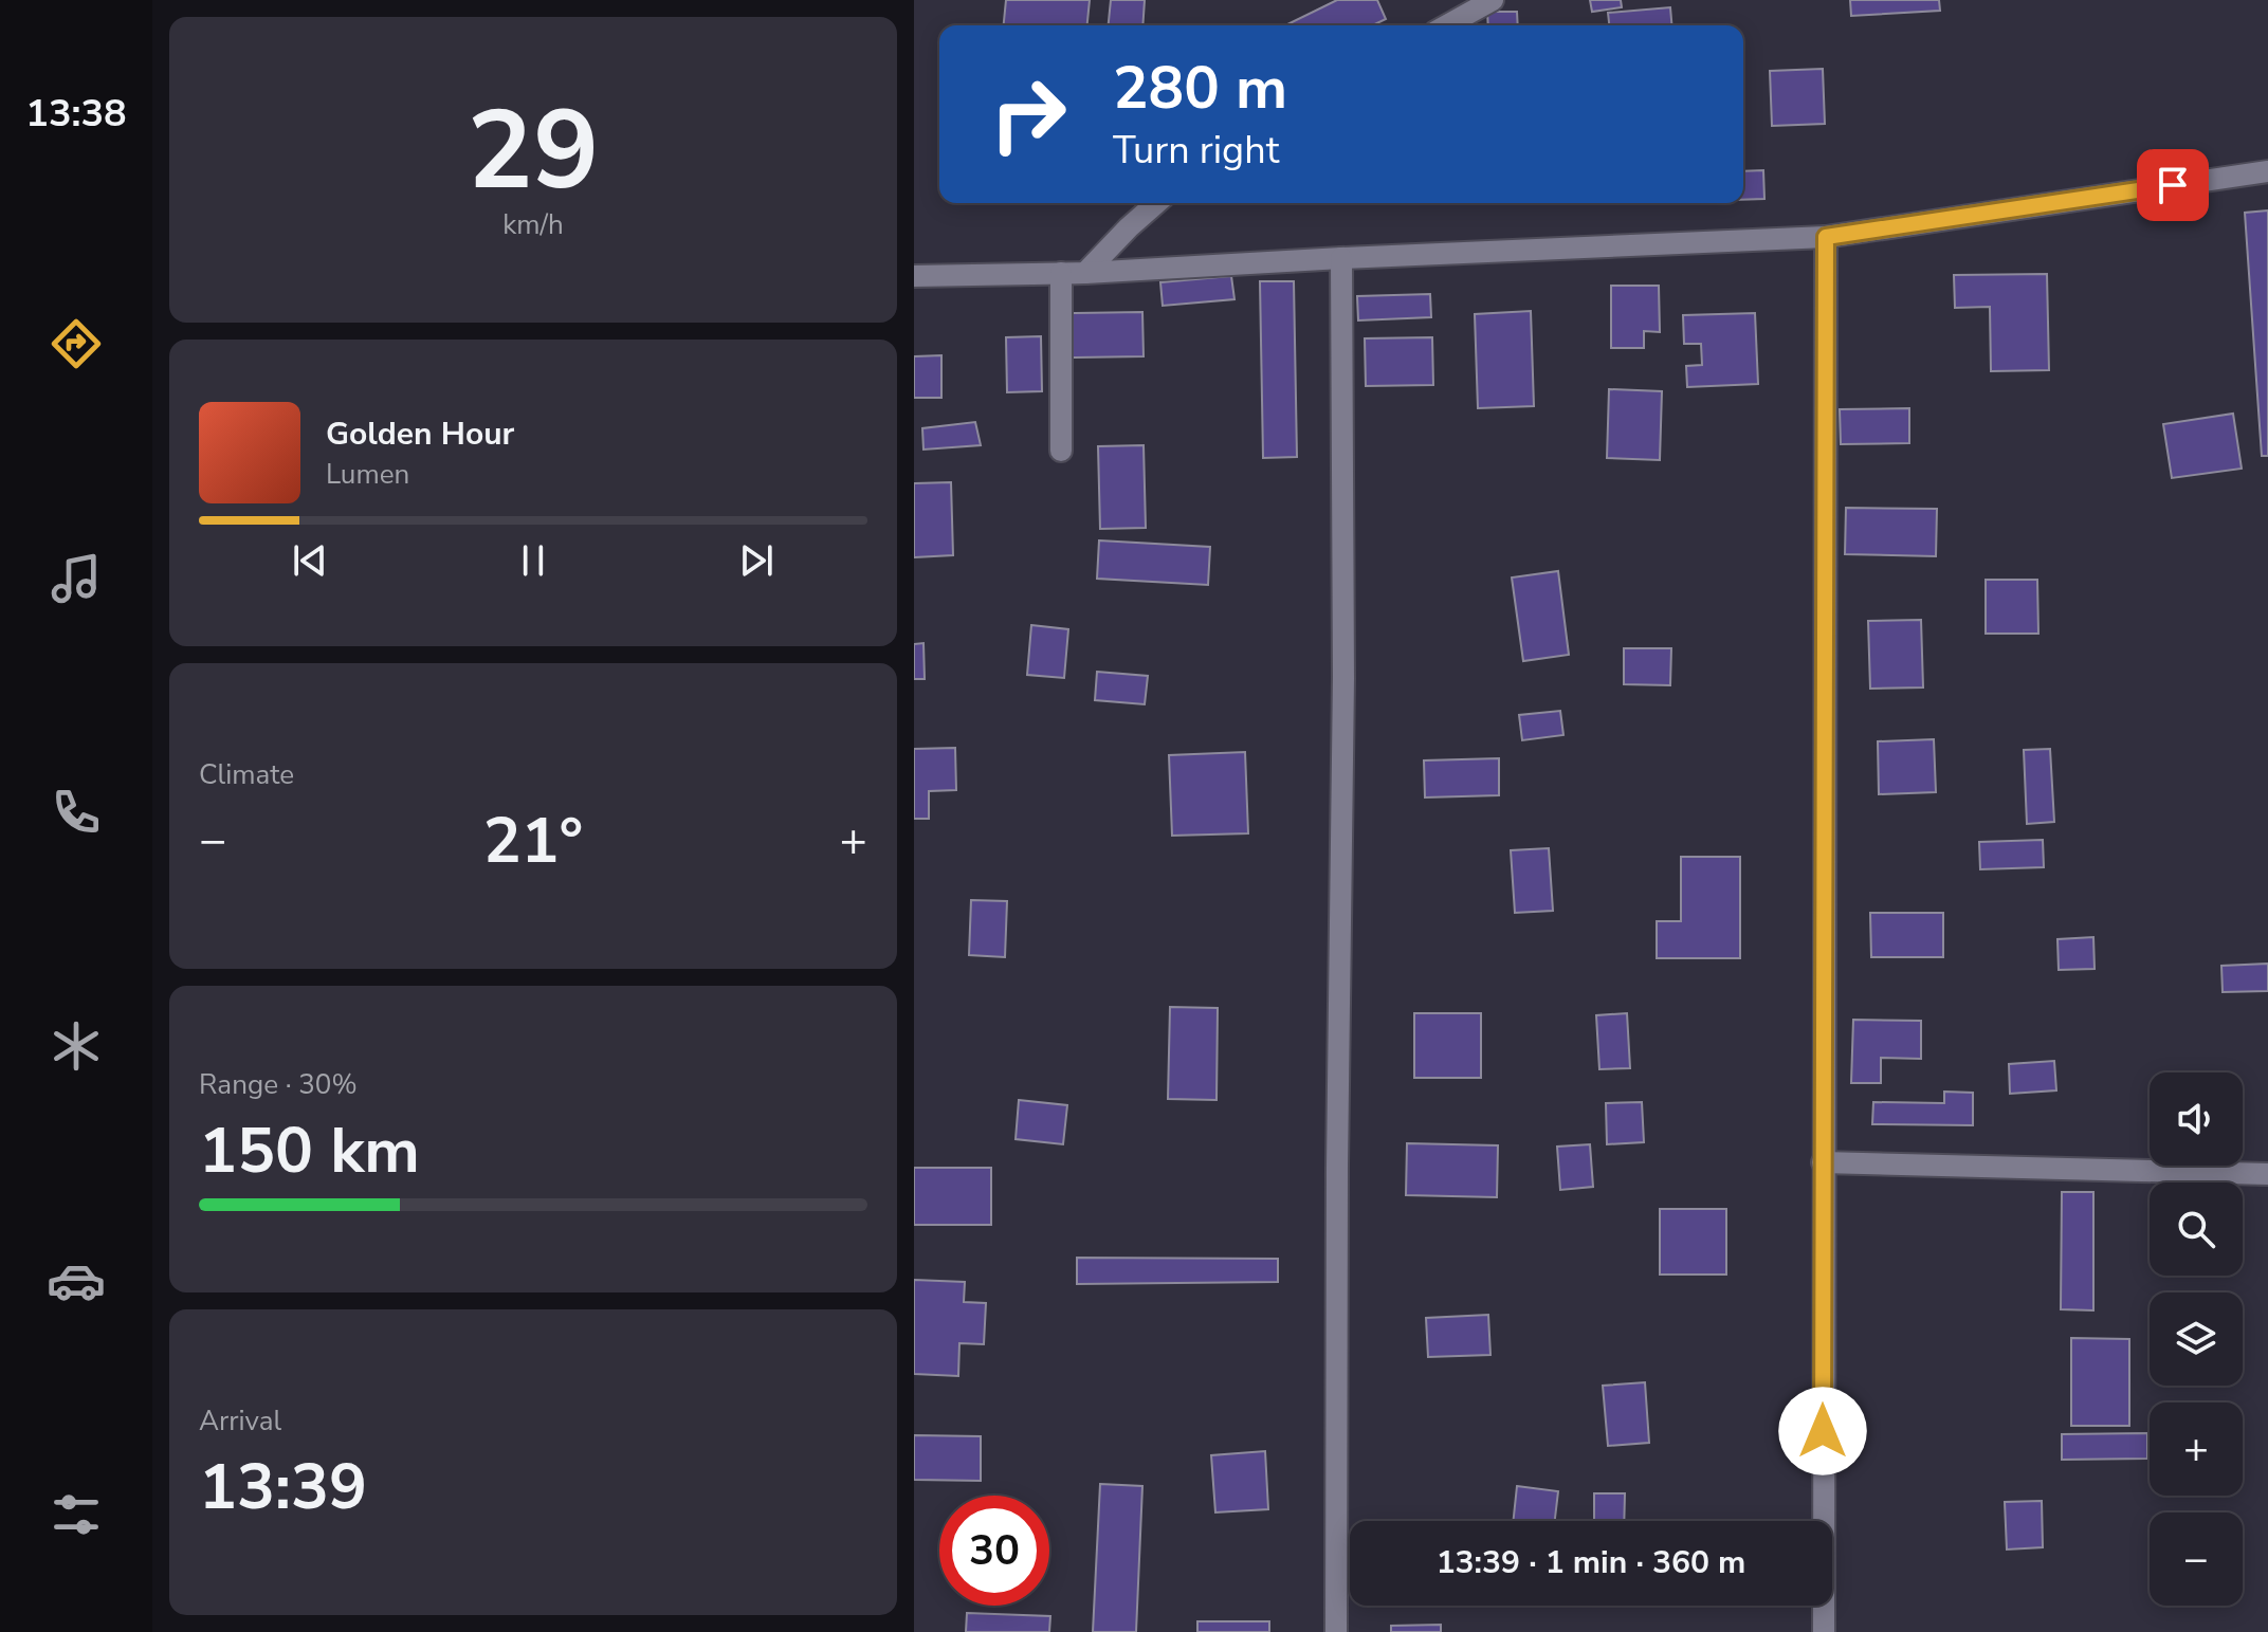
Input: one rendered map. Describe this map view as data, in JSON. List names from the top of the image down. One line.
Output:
{"page":{"tabs":"13:38","tile":[["29","km/h"],"Climate",["Range · 30%","150 km"],["Arrival","13:39"]],"turn":["280 m","Turn right"],"song":["Golden Hour","Lumen"],"heat":["−","21°","+"],"map_buttons":["+","−"],"limit":"30","trip":"13:39 · 1 min · 360 m"}}
